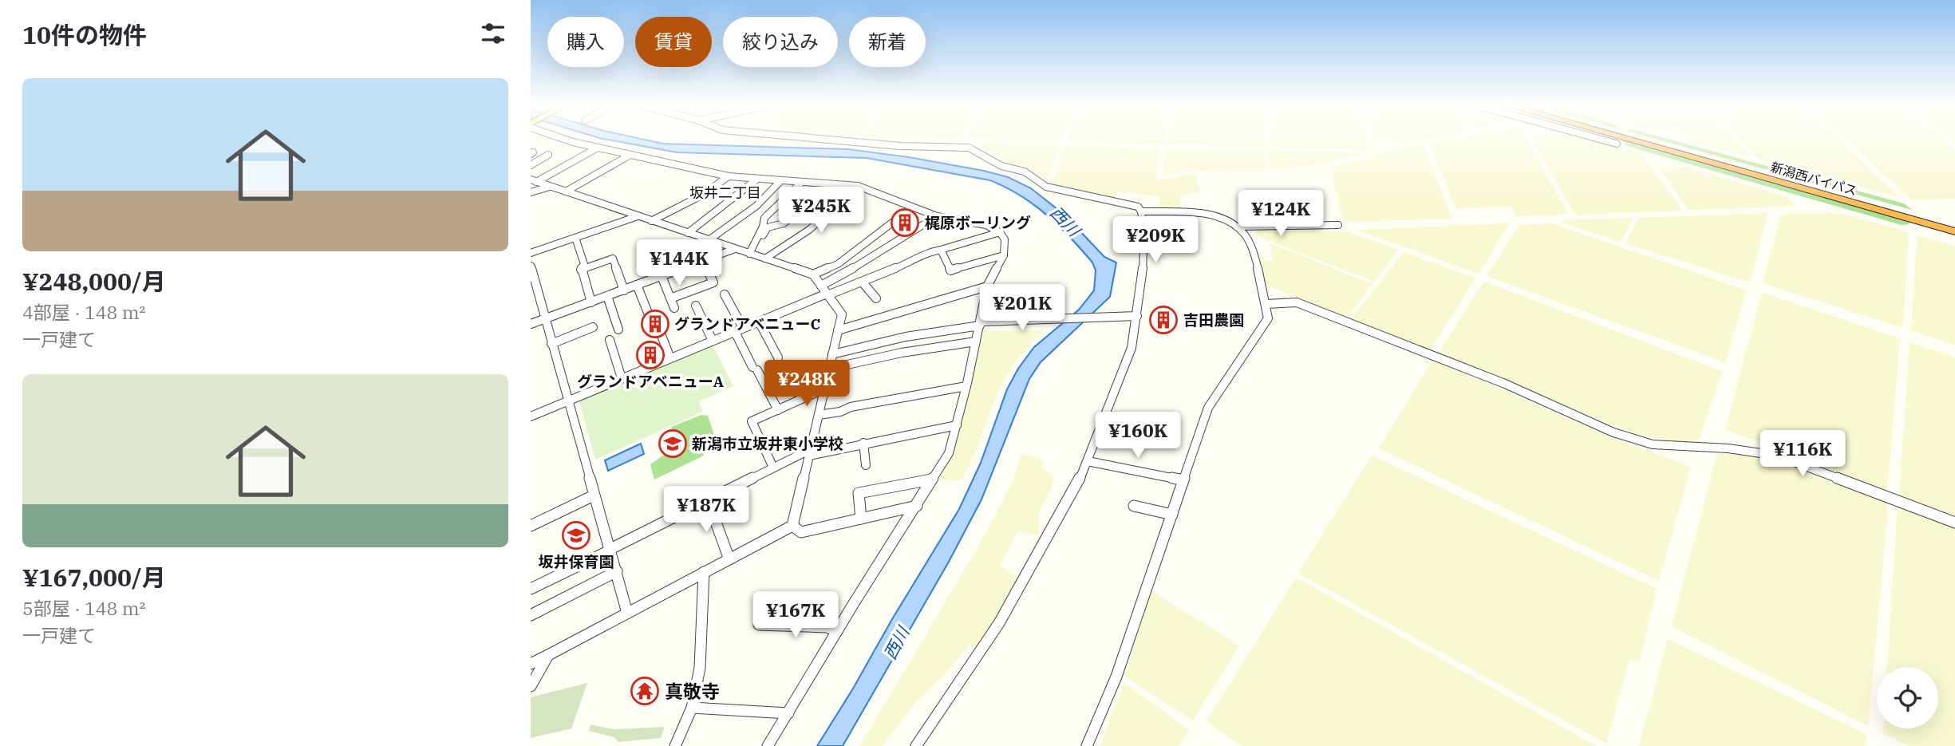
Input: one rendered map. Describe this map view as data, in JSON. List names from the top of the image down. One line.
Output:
{"streets":{"highway":["新潟西バイパス"]},"districts":["坂井二丁目"],"water":["西川"],"places":{"building":["梶原ボーリング","吉田農園","グランドアベニューC","グランドアベニューA"],"school or university":["新潟市立坂井東小学校","坂井保育園"],"temple":["真敬寺"]},"page":{"heading":"10件の物件","chip":["購入","賃貸","絞り込み","新着"],"list":[{"name":"¥248,000/月","note":"4部屋 · 148 m² · 一戸建て"},{"name":"¥167,000/月","note":"5部屋 · 148 m² · 一戸建て"}],"price":["¥245K","¥124K","¥209K","¥144K","¥201K","¥248K","¥160K","¥116K","¥187K","¥167K"]}}
